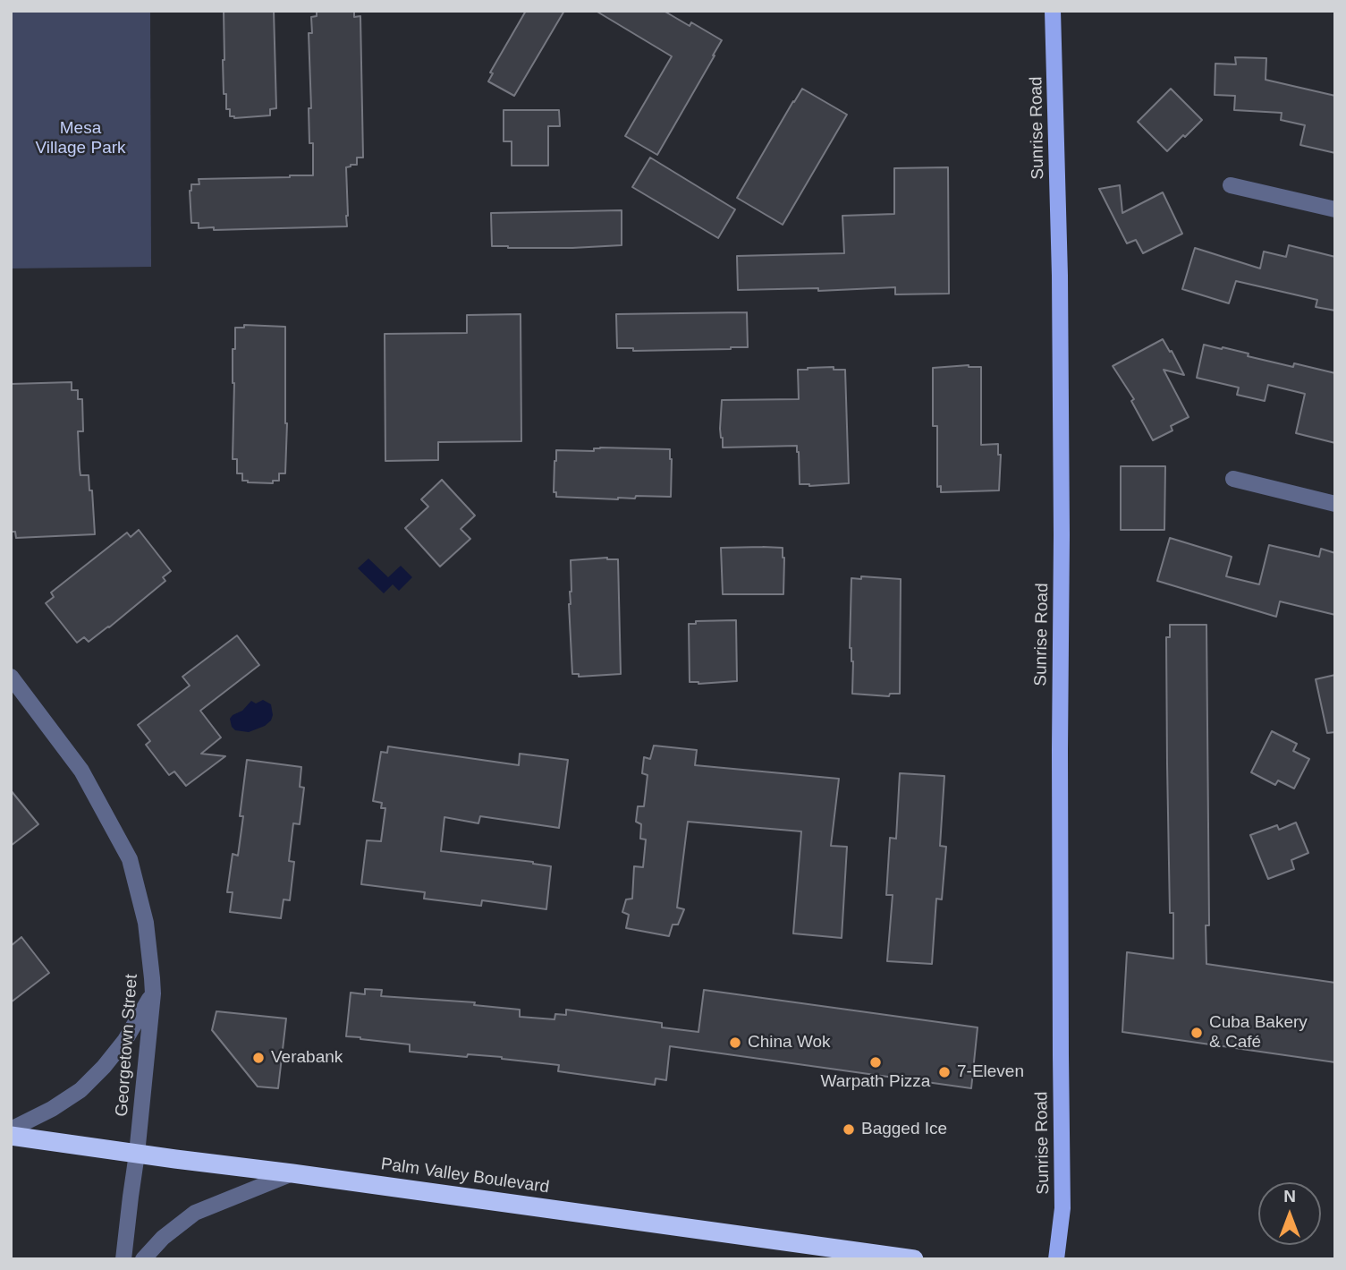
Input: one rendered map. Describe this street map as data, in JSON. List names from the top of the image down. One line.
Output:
{"streets":{"highway":["Palm Valley Boulevard"],"main road":["Sunrise Road"],"street":["Georgetown Street"]},"crossings":[["Georgetown Street","Palm Valley Boulevard"]],"parks":["Mesa Village Park"],"places":["Cuba Bakery & Café","China Wok","Verabank","Warpath Pizza","7-Eleven","Bagged Ice"],"north":"top"}
